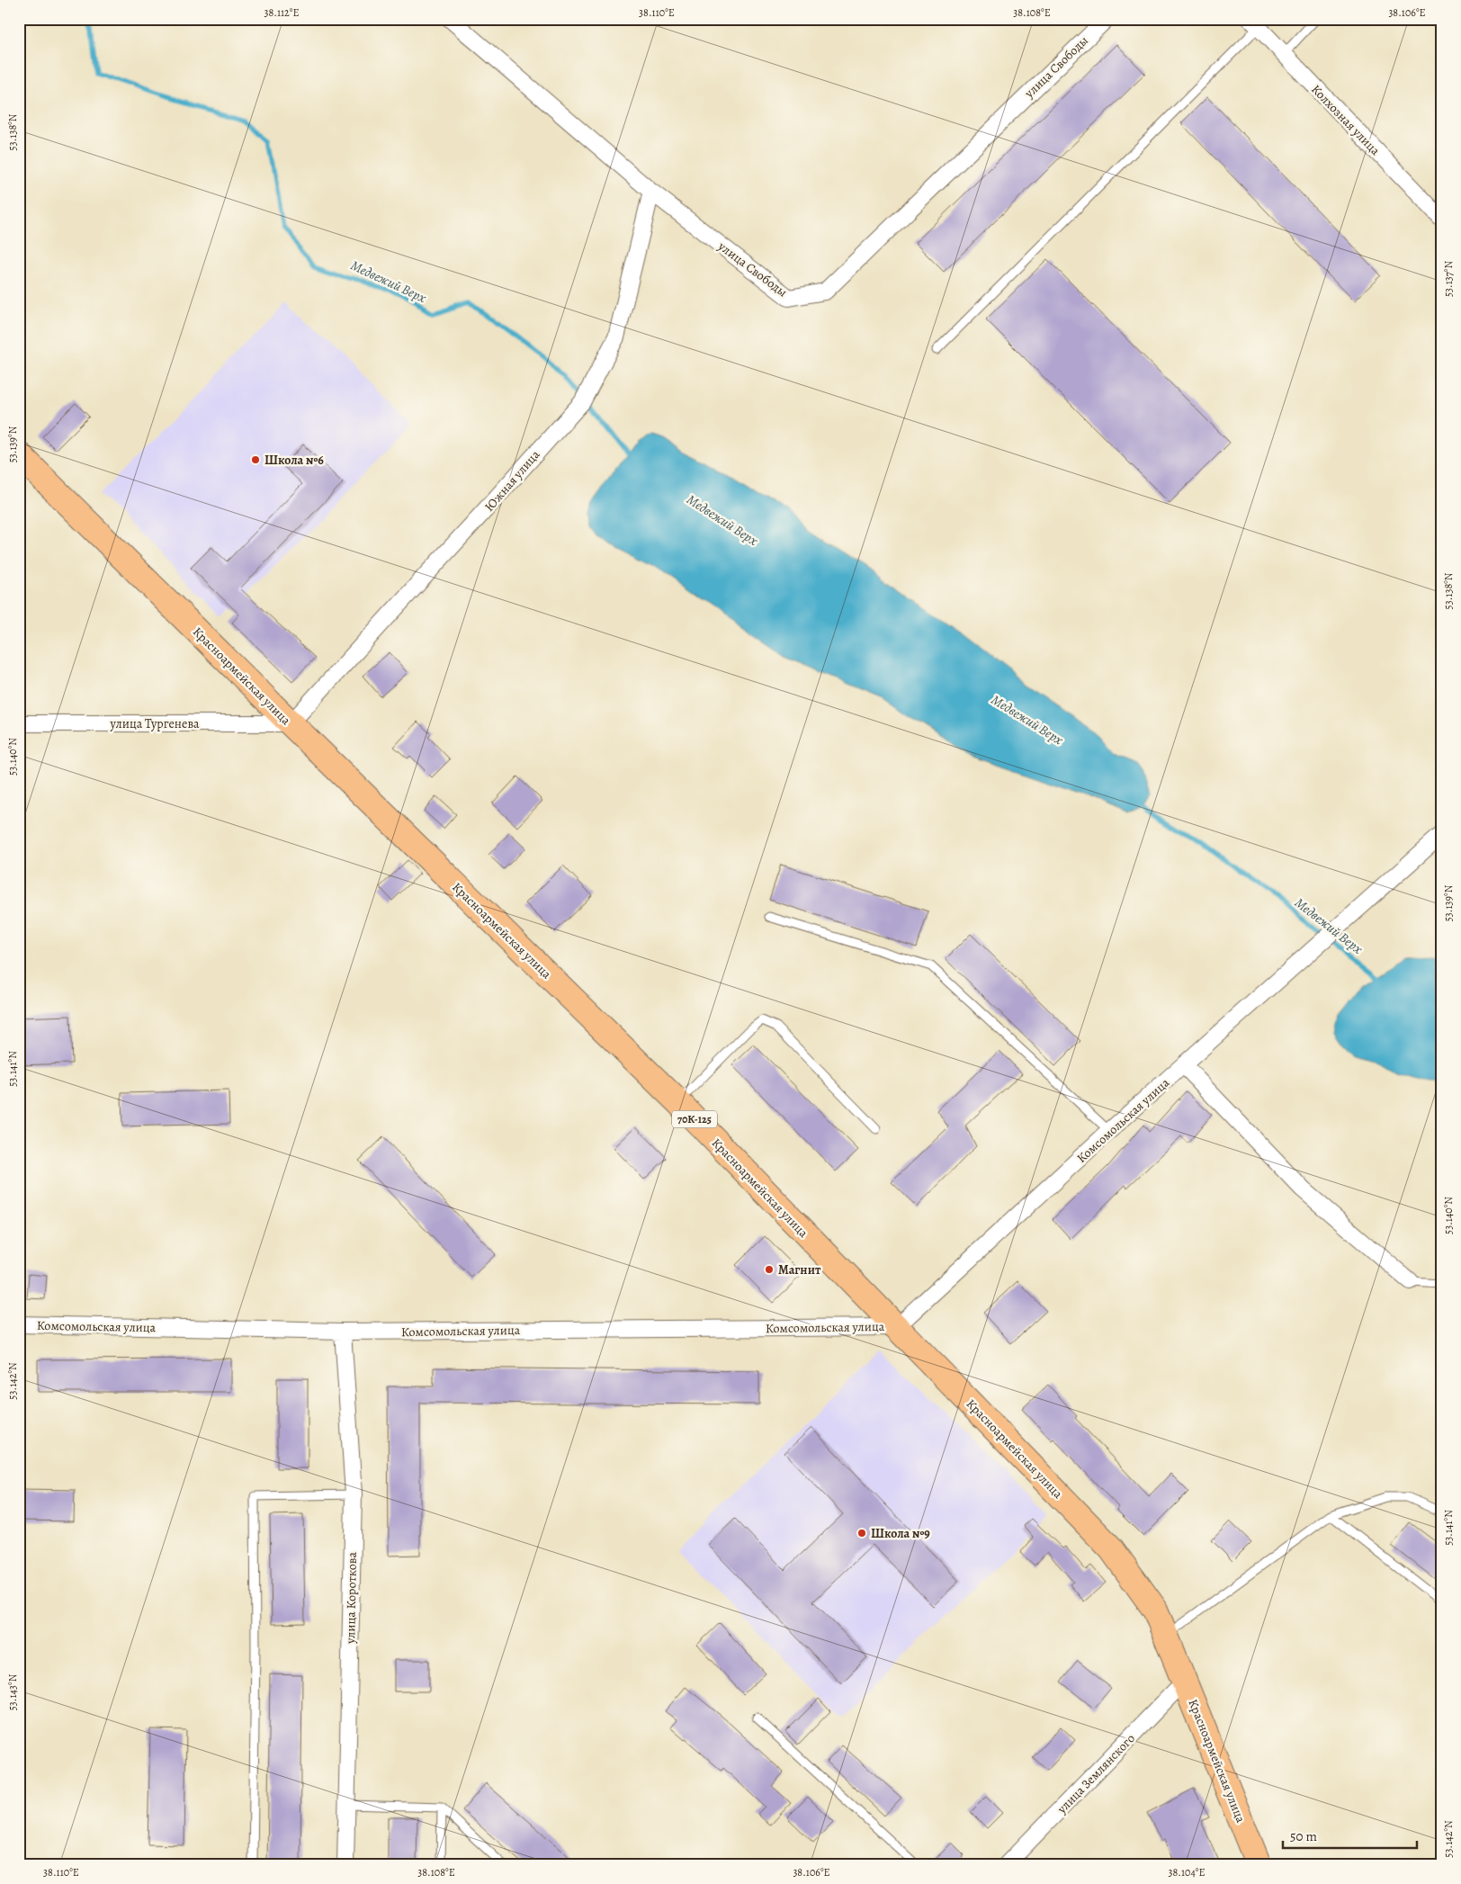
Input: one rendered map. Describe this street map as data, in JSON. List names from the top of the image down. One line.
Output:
{"streets":{"main road":["Красноармейская улица","70К-125"],"street":["улица Свободы","Колхозная улица","Южная улица","улица Тургенева","Комсомольская улица","улица Короткова","улица Землянского"]},"crossings":[["улица Свободы","Южная улица"],["Южная улица","Красноармейская улица"],["Южная улица","улица Тургенева"],["Красноармейская улица","улица Тургенева"],["Красноармейская улица","Комсомольская улица"],["Красноармейская улица","улица Землянского"],["Комсомольская улица","улица Короткова"]],"water":["Медвежий Верх"],"places":["Школа №6","Магнит","Школа №9"],"scale_bar":"50 m","coordinates":["38.112°E","38.110°E","38.108°E","38.106°E","53.138°N","53.137°N","53.139°N","53.140°N","53.141°N","53.142°N","53.143°N","38.104°E"]}
